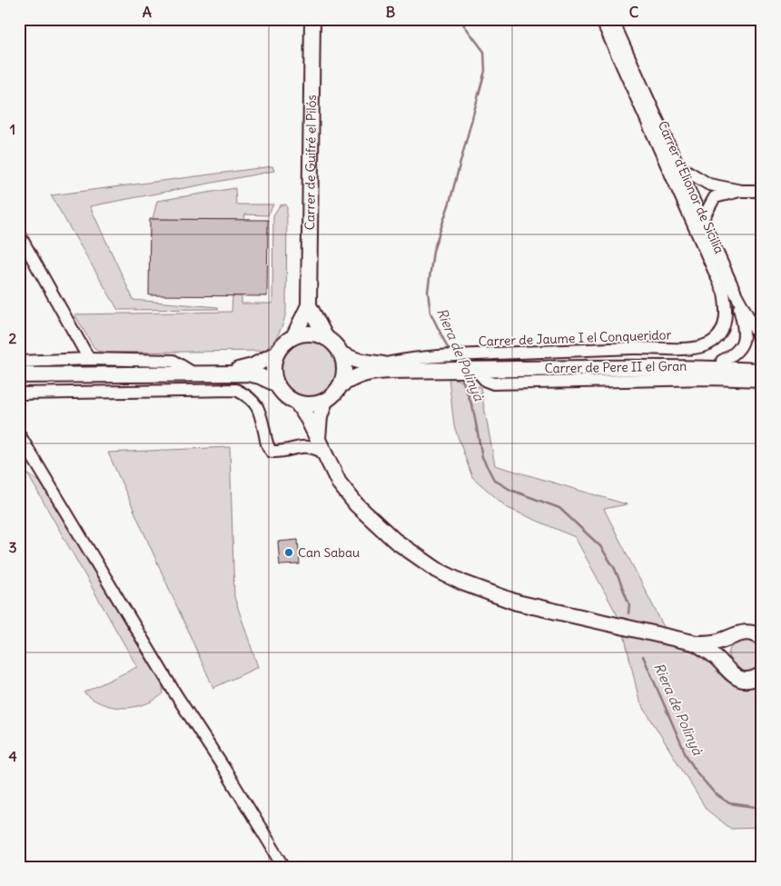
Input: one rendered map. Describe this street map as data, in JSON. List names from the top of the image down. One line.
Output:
{"streets":{"main road":["Carrer de Guifré el Pilós"],"street":["Carrer d'Elionor de Sicilia","Carrer de Jaume I el Conqueridor","Carrer de Pere II el Gran"]},"crossings":[["Carrer d'Elionor de Sicilia","Carrer de Jaume I el Conqueridor"]],"water":["Riera de Polinyà"],"places":["Can Sabau"],"grid":{"columns":["A","B","C"],"rows":["1","2","3","4"]}}
